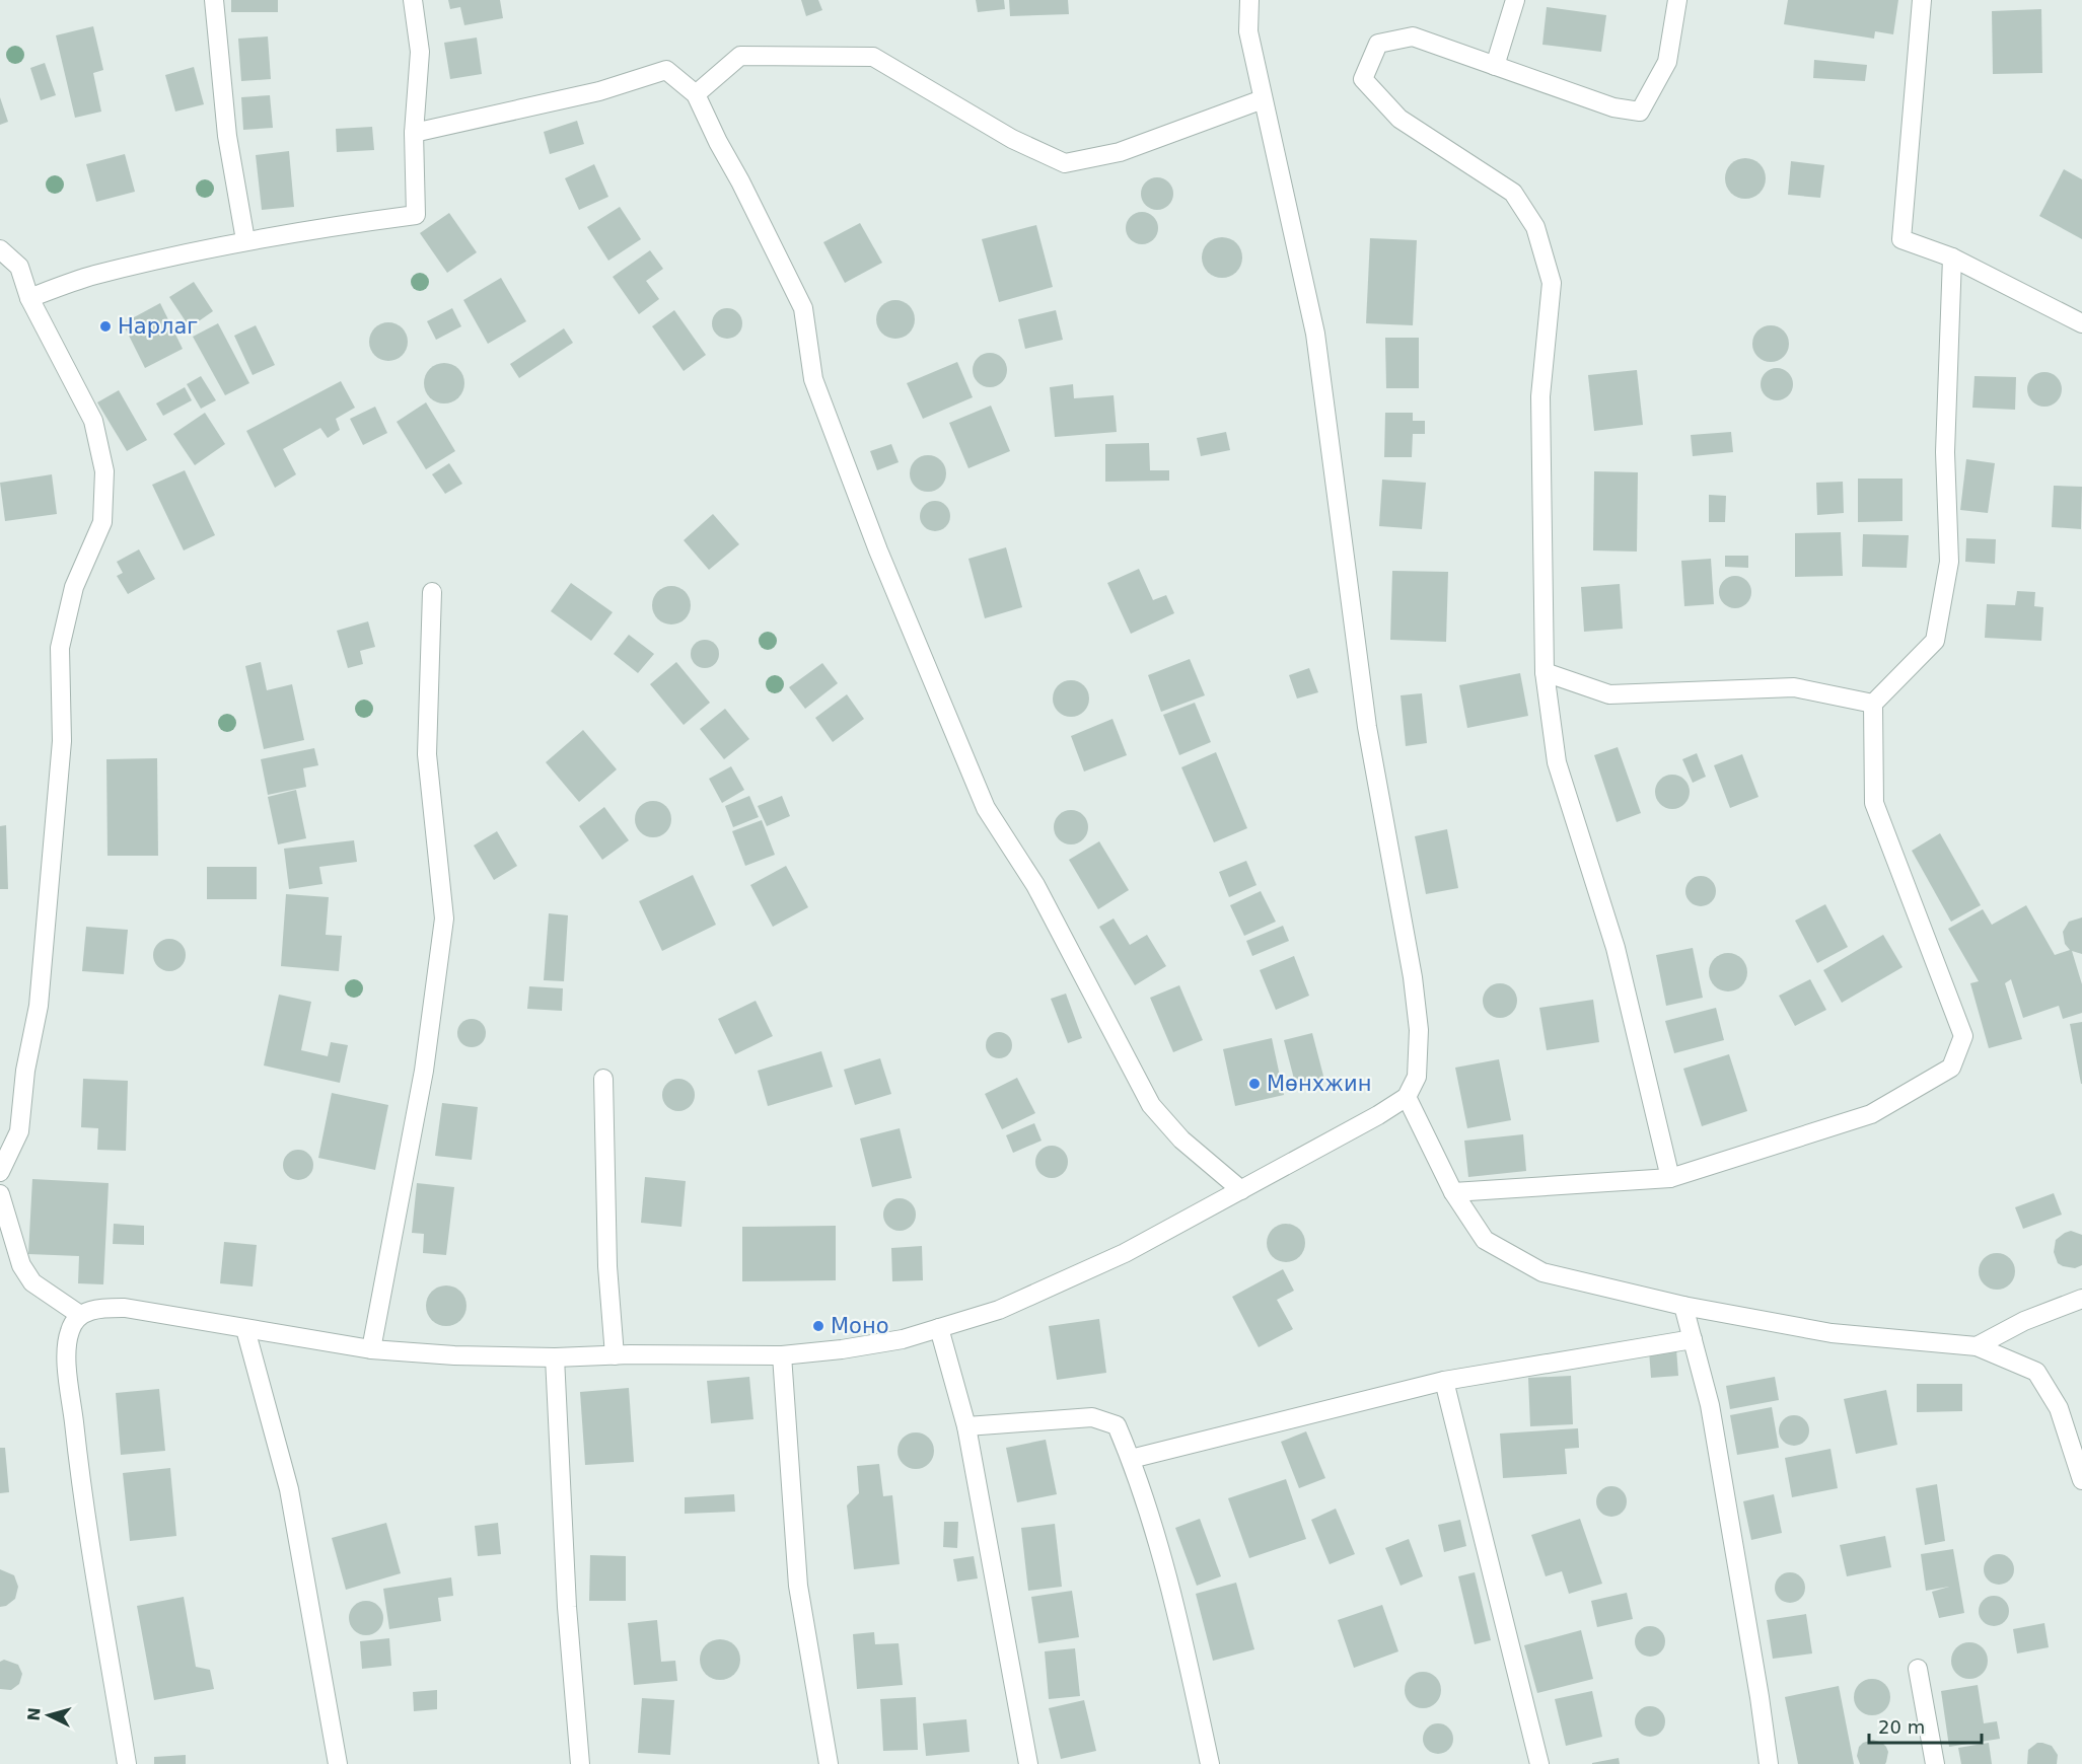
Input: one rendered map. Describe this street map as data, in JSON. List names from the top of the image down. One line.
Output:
{"places":["Нарлаг","Мөнхжин","Моно"],"scale_bar":"20 m","north":"left"}
